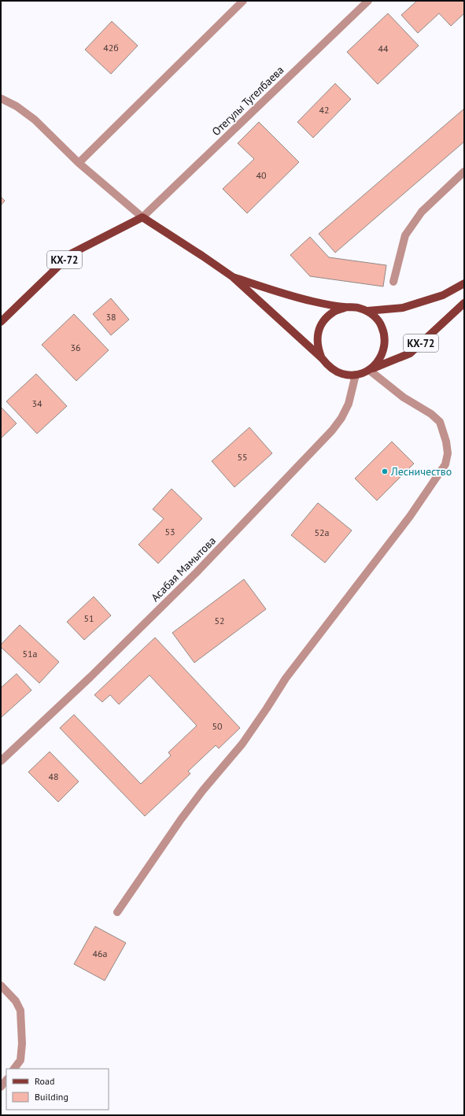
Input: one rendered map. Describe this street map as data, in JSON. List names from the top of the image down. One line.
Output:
{"streets":{"main road":["КХ-72"],"street":["Отегулы Тугелбаева","Асабая Мамытова"]},"crossings":[["Отегулы Тугелбаева","КХ-72"],["КХ-72","Асабая Мамытова"]],"places":["Лесничество"],"house_numbers":["42б","44","42","40","38","36","34","55","53","52а","51","52","51а","50","48","46а"],"legend":["Road","Building"]}
